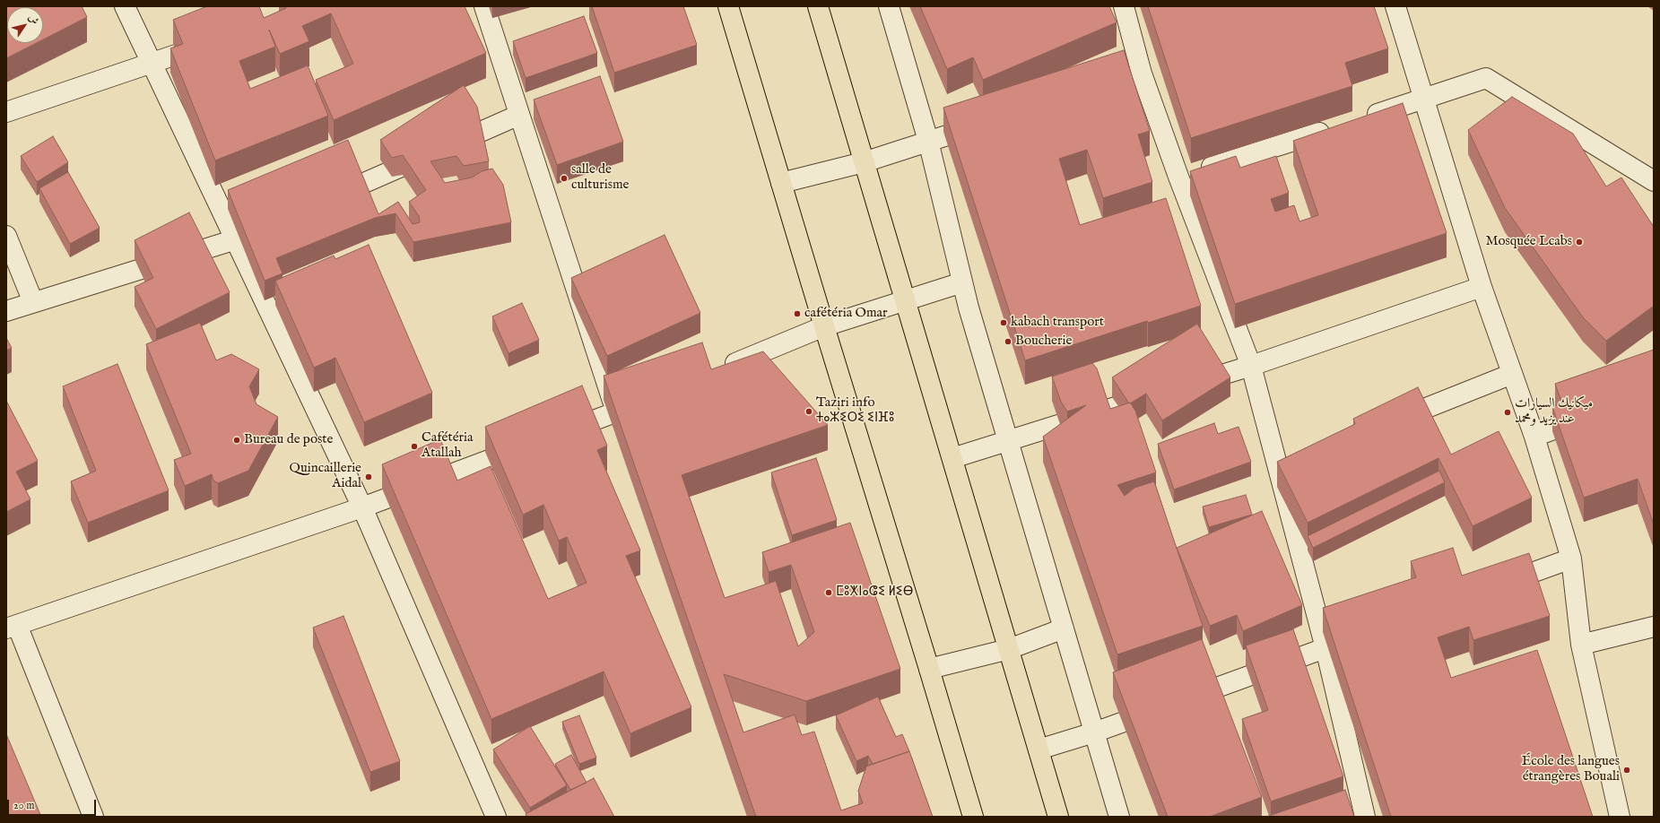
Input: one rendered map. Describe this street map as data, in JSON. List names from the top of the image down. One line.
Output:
{"places":["salle de culturisme","Mosquée Lcabs","cafétéria Omar","kabach transport","Boucherie","Taziri info ⵜⴰⵣⵉⵔⵉ ⵉⵏⴼⵓ","ميكانيك السيارات عند يزيد ومحمد","Bureau de poste","Cafétéria Atallah","Quincaillerie Aidal","ⵎⵓⵅⵏⴰⵛⵉ ⵍⵉⴱ","École des langues étrangères Bouali"],"scale_bar":"20 m","north":"top right"}
